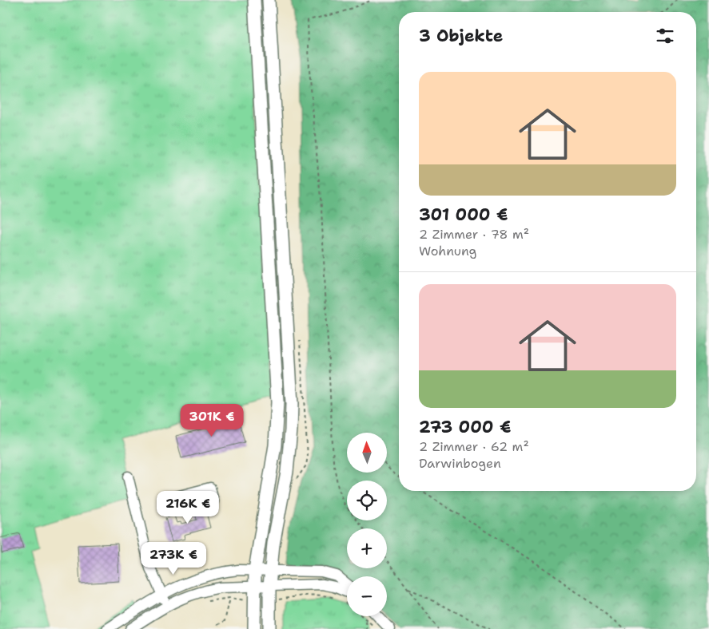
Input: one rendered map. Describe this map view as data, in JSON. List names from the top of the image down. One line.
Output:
{"north":"top","page":{"heading":"3 Objekte","list":[{"name":"301 000 €","note":"2 Zimmer · 78 m² · Wohnung"},{"name":"273 000 €","note":"2 Zimmer · 62 m² · Darwinbogen"}],"price":["301K €","216K €","273K €"],"map_buttons":["+","−"]}}
